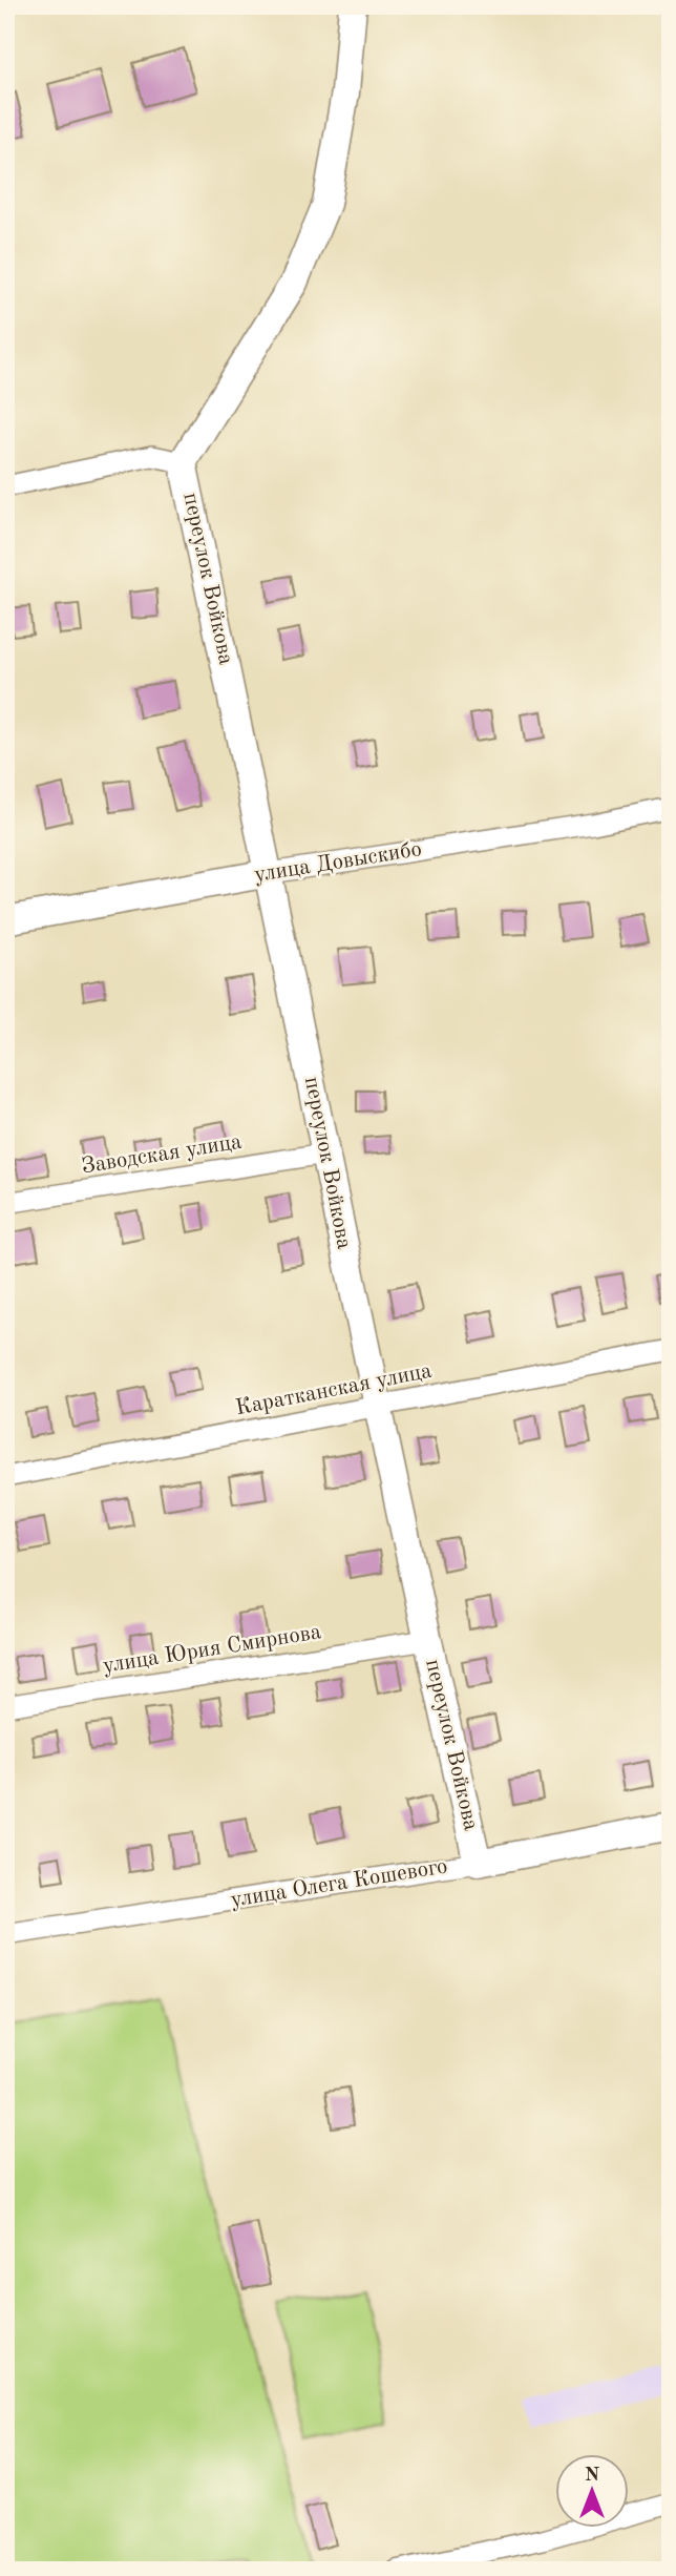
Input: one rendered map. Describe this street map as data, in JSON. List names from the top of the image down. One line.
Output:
{"streets":{"street":["переулок Войкова","улица Довыскибо","Заводская улица","Каратканская улица","улица Юрия Смирнова","улица Олега Кошевого"]},"crossings":[["переулок Войкова","улица Довыскибо"],["переулок Войкова","Заводская улица"],["переулок Войкова","Каратканская улица"],["переулок Войкова","улица Юрия Смирнова"],["переулок Войкова","улица Олега Кошевого"]],"north":"top"}
